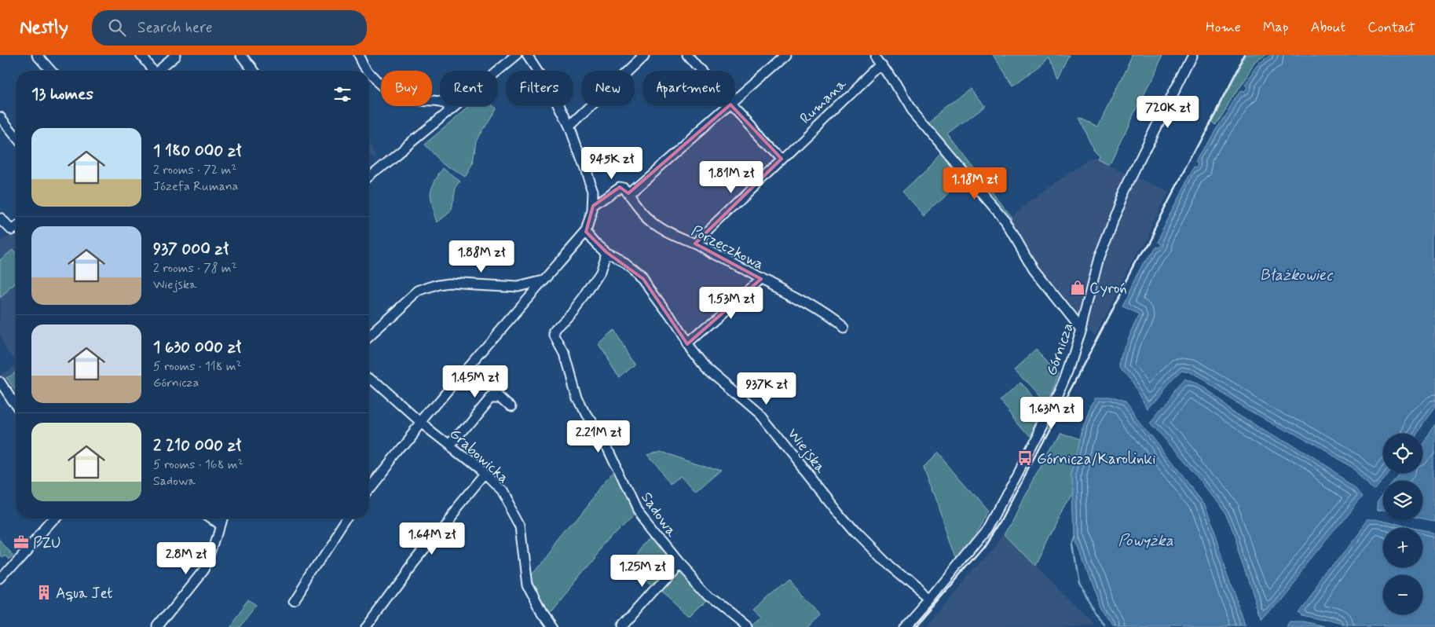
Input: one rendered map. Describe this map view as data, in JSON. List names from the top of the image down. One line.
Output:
{"streets":{"street":["Rumana","Porzeczkowa","Górnicza","Wiejska","Grabowicka","Sadowa"]},"crossings":[["Rumana","Porzeczkowa"],["Górnicza","Wiejska"],["Wiejska","Sadowa"]],"water":["Błażkowiec","Powyżka"],"places":{"shop":["Cyroń"],"bus stop":["Górnicza/Karolinki"],"office":["PZU"],"building":["Aqua Jet"]},"page":{"header":"Nestly","search":"Search here","nav":["Home","Map","About","Contact"],"chip":["Buy","Rent","Filters","New","Apartment"],"heading":"13 homes","price":["720K zł","945K zł","1.81M zł","1.18M zł","1.88M zł","1.53M zł","1.45M zł","937K zł","1.63M zł","2.21M zł","1.64M zł","2.8M zł","1.25M zł"],"list":[{"name":"1 180 000 zł","note":"2 rooms · 72 m² · Józefa Rumana"},{"name":"937 000 zł","note":"2 rooms · 78 m² · Wiejska"},{"name":"1 630 000 zł","note":"5 rooms · 118 m² · Górnicza"},{"name":"2 210 000 zł","note":"5 rooms · 168 m² · Sadowa"}],"map_buttons":["+","−"]}}
